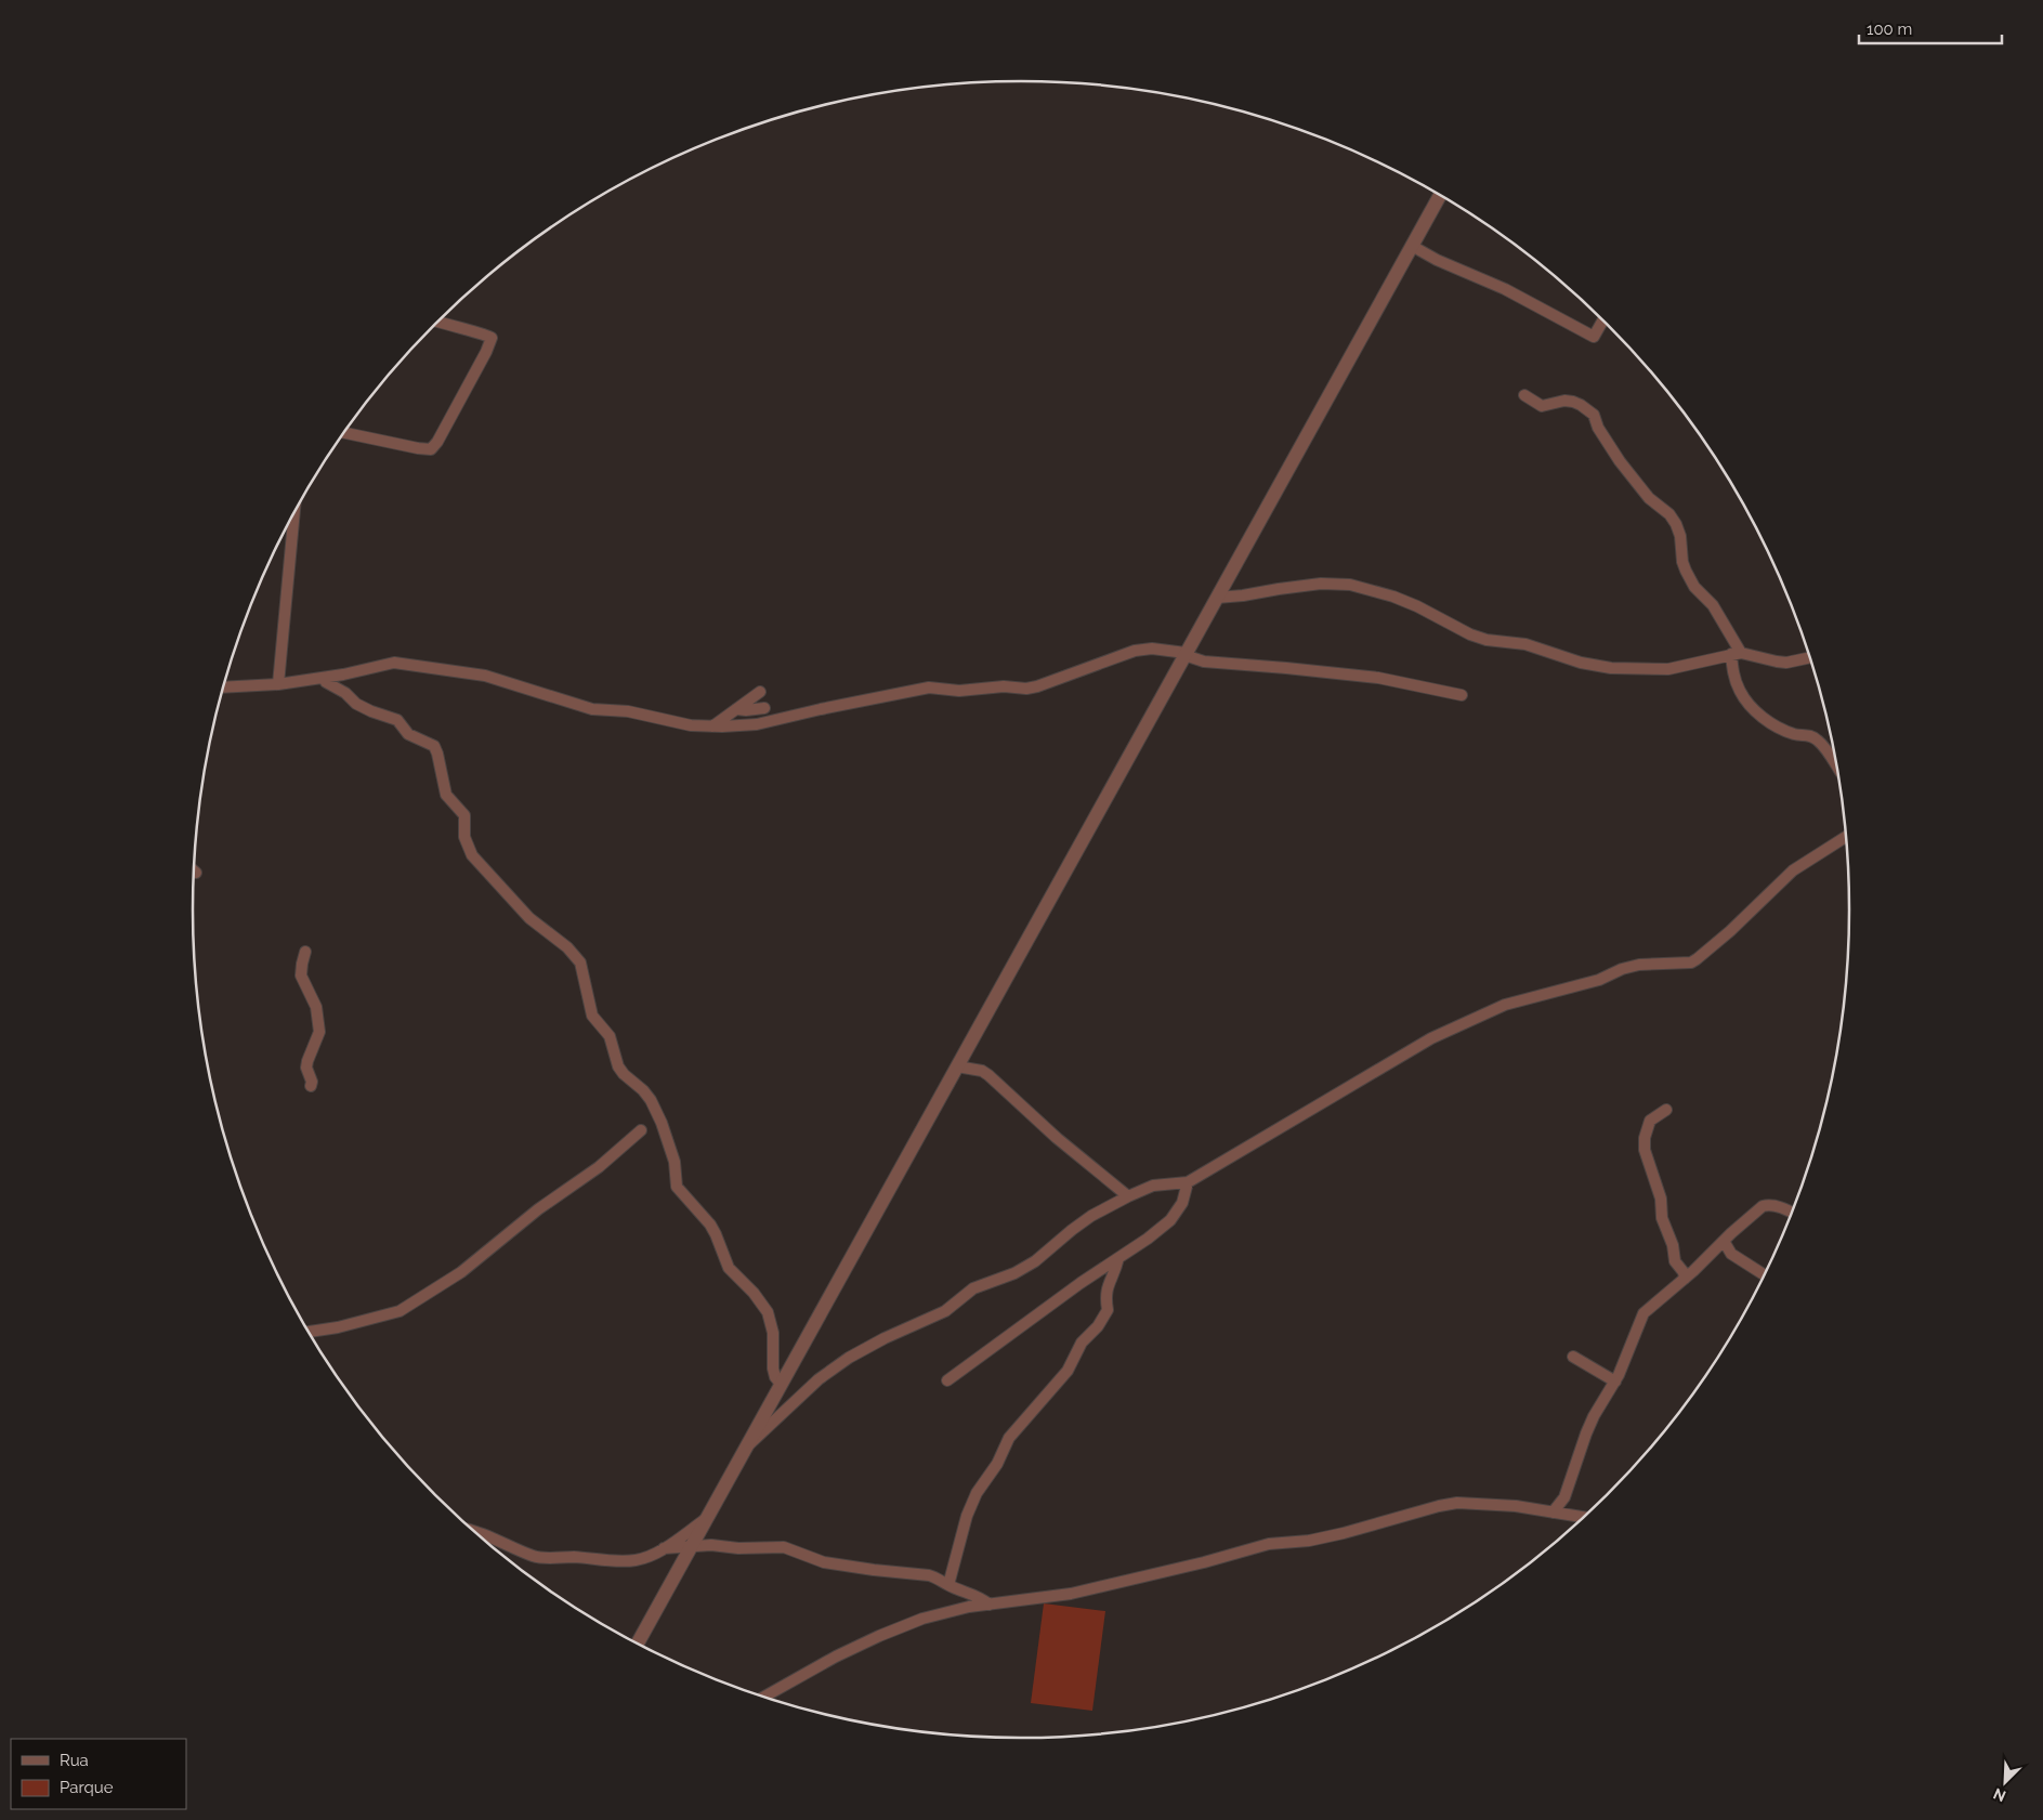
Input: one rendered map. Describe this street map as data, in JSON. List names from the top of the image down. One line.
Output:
{"legend":["Rua","Parque"],"scale_bar":"100 m","north":"bottom left"}
